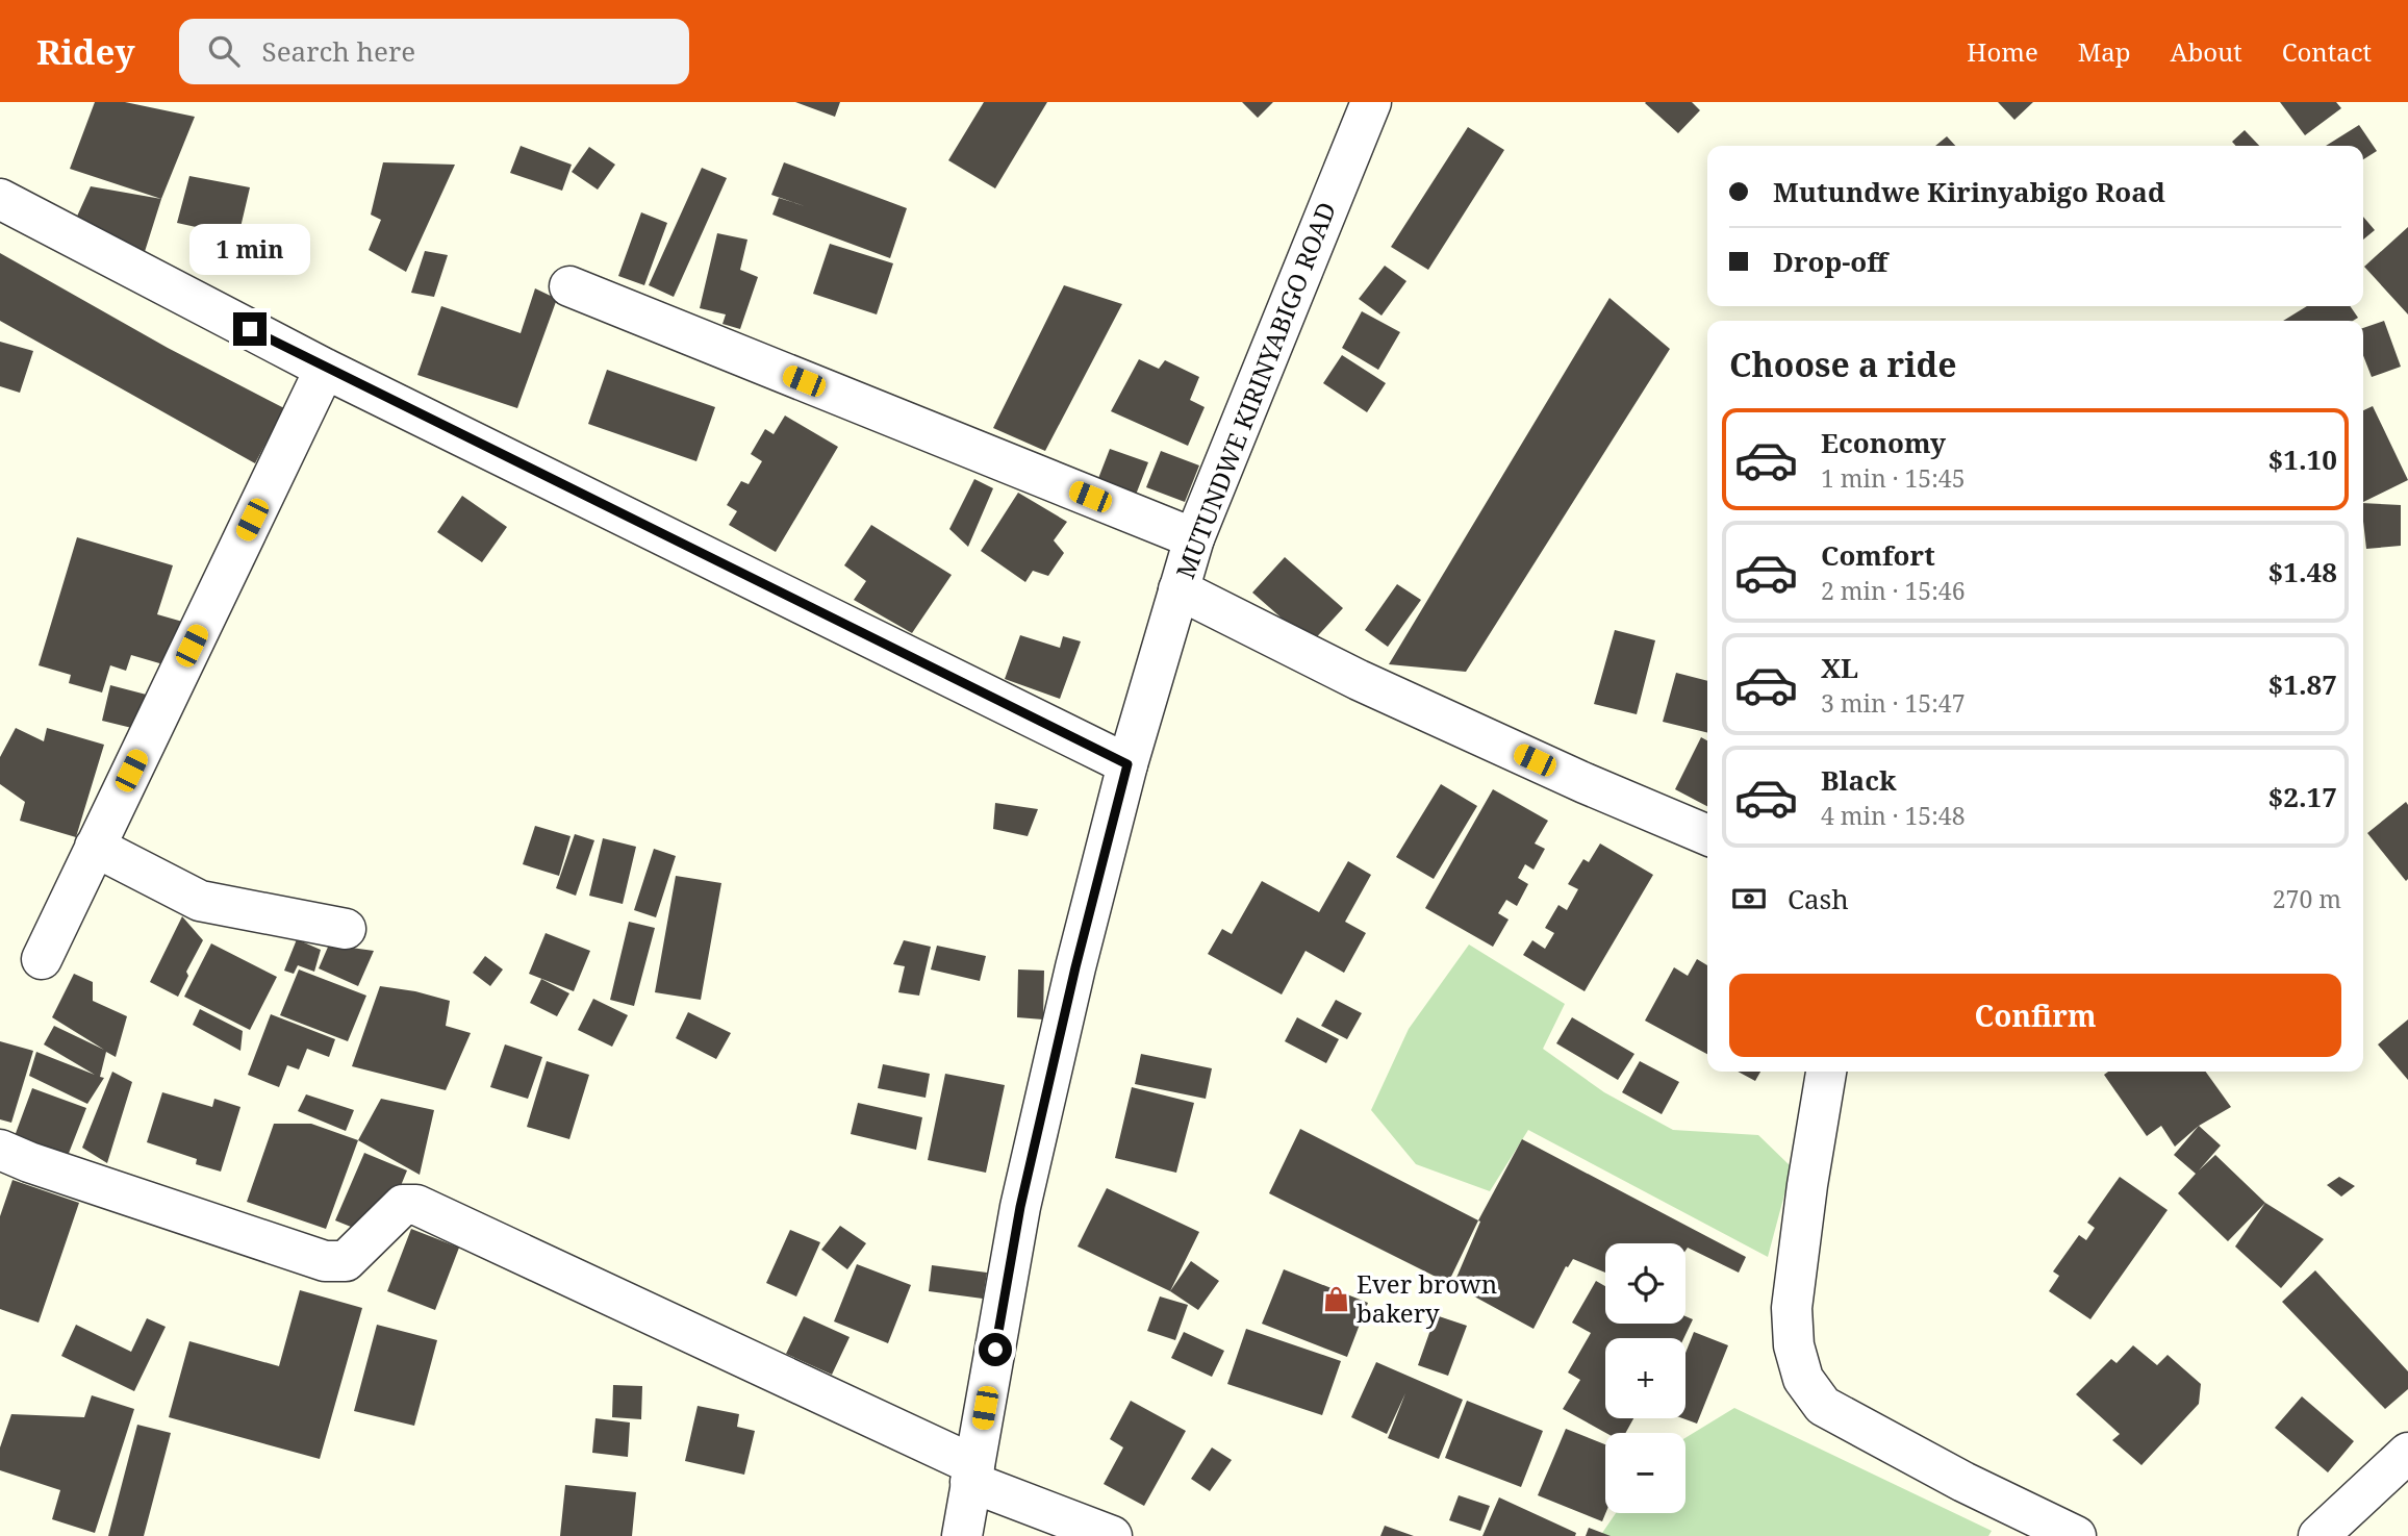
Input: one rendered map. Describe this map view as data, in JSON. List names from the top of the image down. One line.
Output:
{"streets":{"street":["MUTUNDWE KIRINYABIGO ROAD"]},"places":{"shop":["Ever brown bakery"]},"page":{"header":"Ridey","search":"Search here","nav":["Home","Map","About","Contact"],"banner":["Mutundwe Kirinyabigo Road","Drop-off"],"bubble":"1 min","heading":"Choose a ride","list":[{"name":"Economy","note":"1 min · 15:45","value":"$1.10"},{"name":"Comfort","note":"2 min · 15:46","value":"$1.48"},{"name":"XL","note":"3 min · 15:47","value":"$1.87"},{"name":"Black","note":"4 min · 15:48","value":"$2.17"}],"pay":["Cash","270 m"],"buttons":"Confirm","map_buttons":["+","−"]}}
